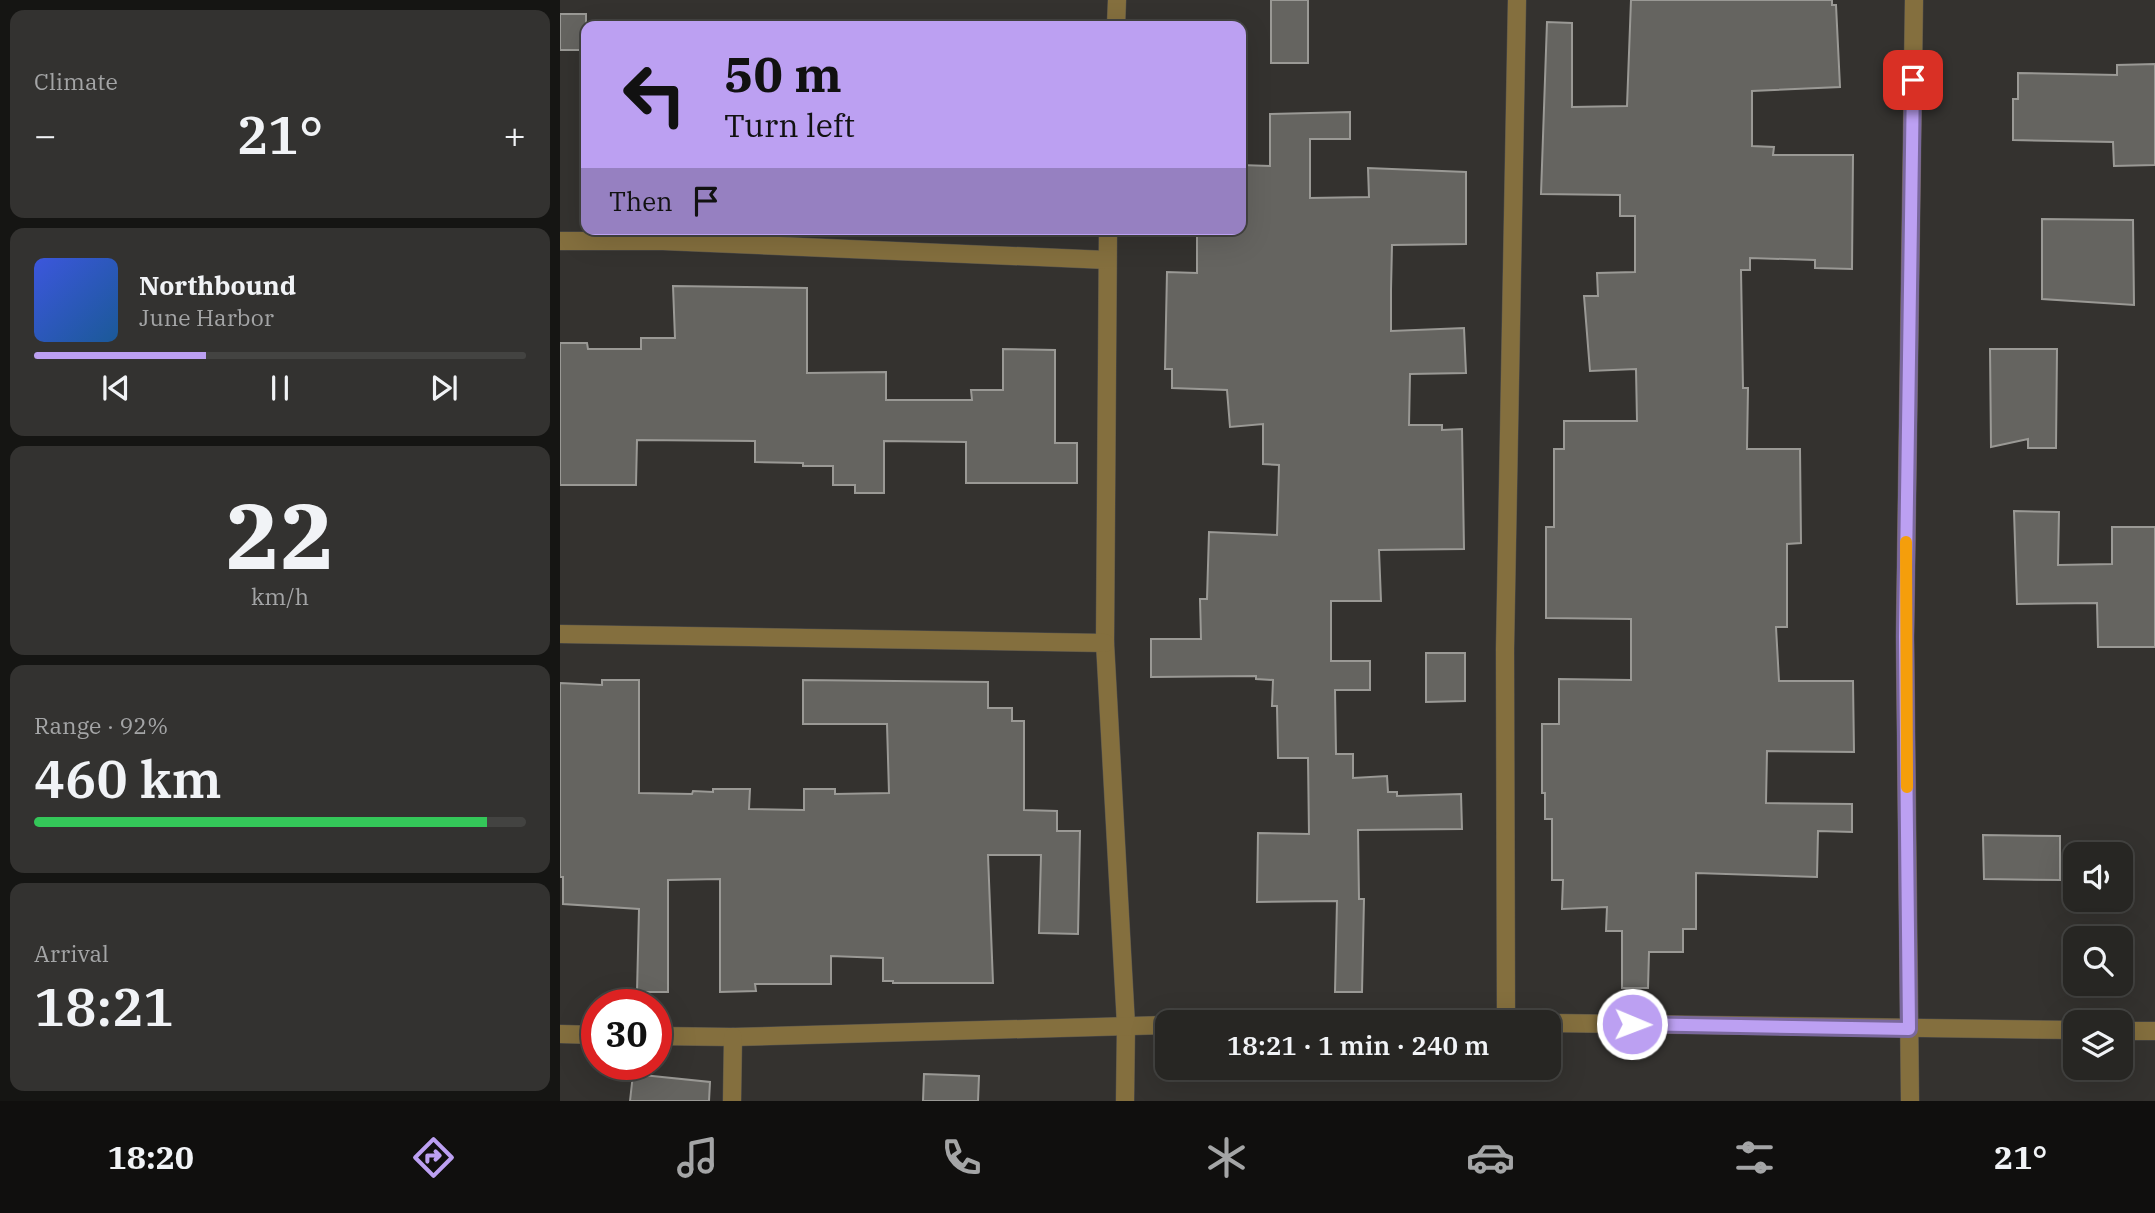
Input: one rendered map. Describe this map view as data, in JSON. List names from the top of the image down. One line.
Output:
{"page":{"tile":["Climate",["22","km/h"],["Range · 92%","460 km"],["Arrival","18:21"]],"turn":["50 m","Turn left"],"heat":["−","21°","+"],"then":"Then","song":["Northbound","June Harbor"],"limit":"30","trip":"18:21 · 1 min · 240 m","tabs":["18:20","21°"]}}
